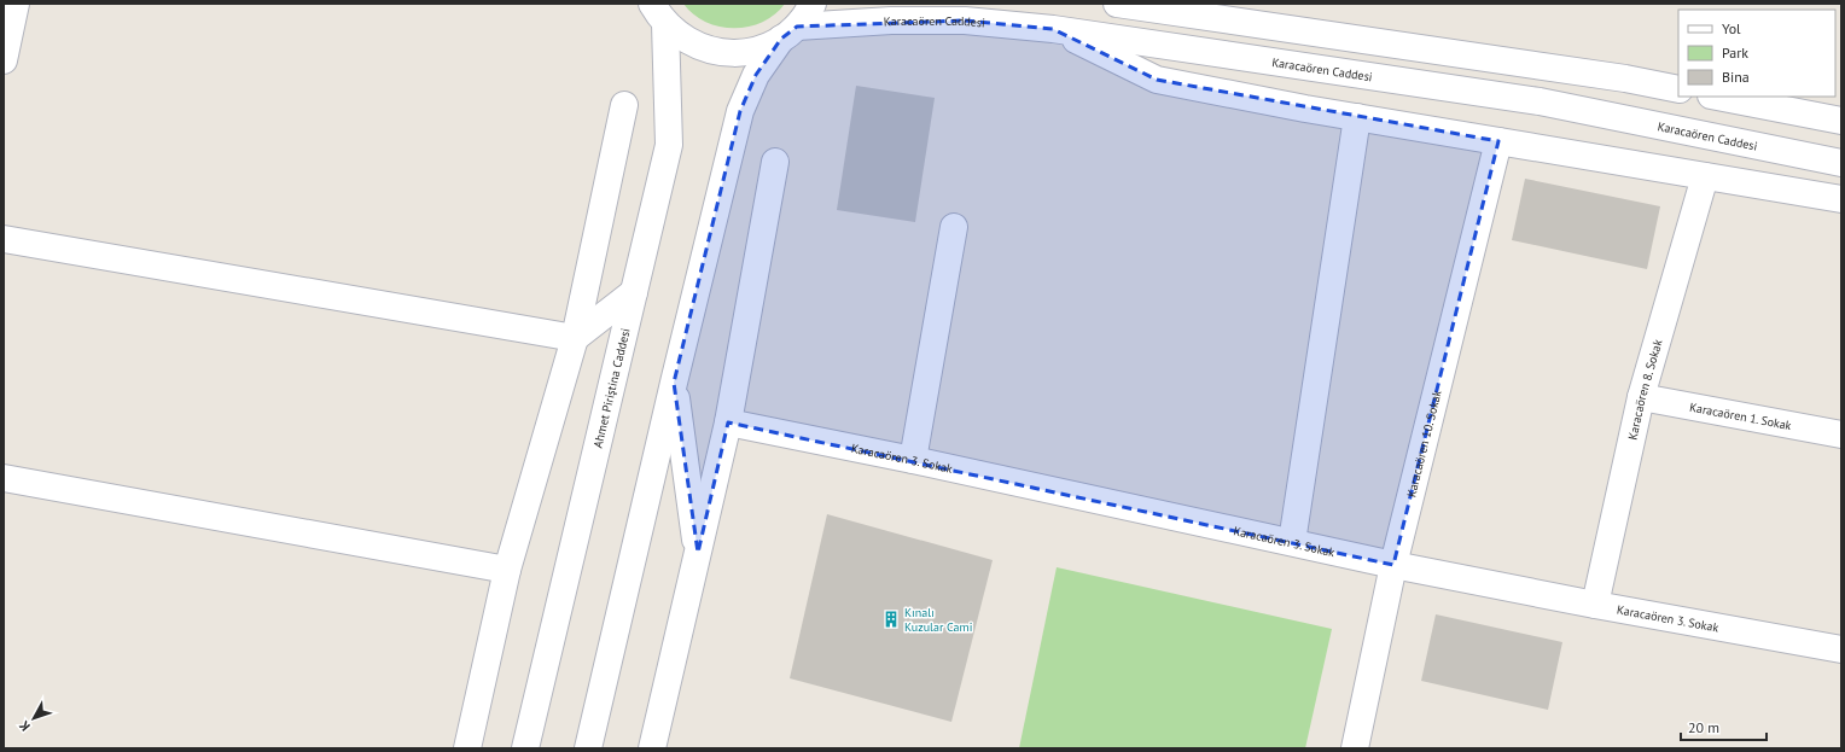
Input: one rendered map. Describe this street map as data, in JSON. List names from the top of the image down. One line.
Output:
{"streets":{"street":["Karacaören Caddesi","Ahmet Piriştina Caddesi","Karacaören 8. Sokak","Karacaören 1. Sokak","Karacaören 10. Sokak","Karacaören 3. Sokak"]},"crossings":[["Karacaören Caddesi","Ahmet Piriştina Caddesi"],["Karacaören 8. Sokak","Karacaören 1. Sokak"],["Karacaören 8. Sokak","Karacaören 3. Sokak"],["Karacaören 10. Sokak","Karacaören 3. Sokak"]],"places":{"building":["Kınalı Kuzular Cami"]},"legend":["Yol","Park","Bina"],"scale_bar":"20 m","north":"bottom left"}
